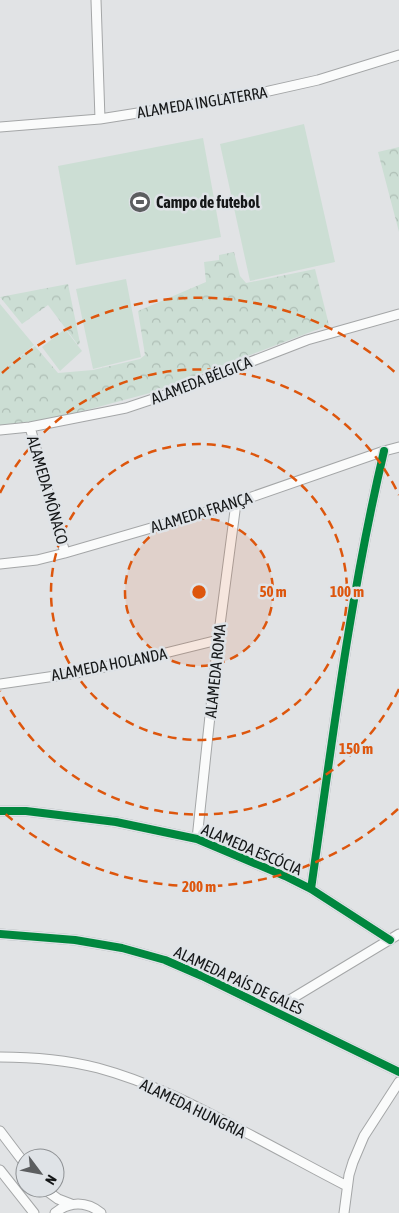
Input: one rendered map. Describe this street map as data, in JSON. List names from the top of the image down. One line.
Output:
{"streets":{"street":["ALAMEDA INGLATERRA","ALAMEDA BÉLGICA","ALAMEDA MÔNACO","ALAMEDA FRANÇA","ALAMEDA HOLANDA","ALAMEDA ROMA","ALAMEDA ESCÓCIA","ALAMEDA PAÍS DE GALES","ALAMEDA HUNGRIA"]},"crossings":[["ALAMEDA BÉLGICA","ALAMEDA MÔNACO"],["ALAMEDA MÔNACO","ALAMEDA FRANÇA"],["ALAMEDA FRANÇA","ALAMEDA ROMA"],["ALAMEDA HOLANDA","ALAMEDA ROMA"],["ALAMEDA ROMA","ALAMEDA ESCÓCIA"]],"places":{"sports":["Campo de futebol"]},"north":"bottom right","rings":["50 m","100 m","150 m","200 m"]}
